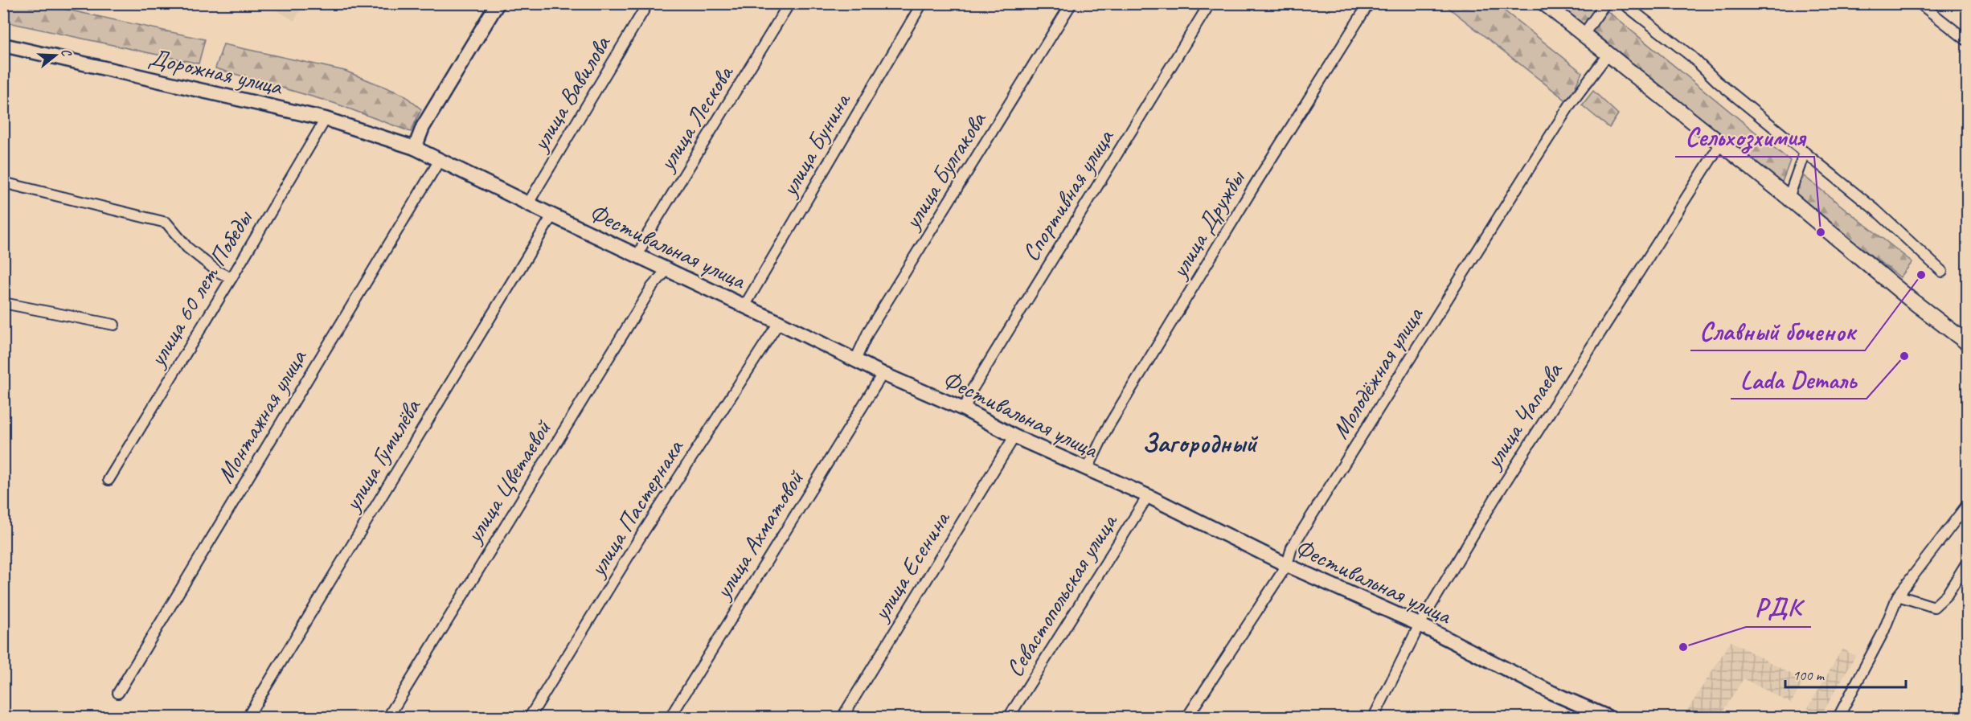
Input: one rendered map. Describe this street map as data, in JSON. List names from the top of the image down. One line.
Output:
{"streets":{"street":["Дорожная улица","улица Вавилова","улица Лескова","улица Бунина","улица Булгакова","Спортивная улица","улица Дружбы","Фестивальная улица","улица 60 лет Победы","Молодёжная улица","улица Чапаева","Монтажная улица","улица Гумилёва","улица Цветаевой","улица Пастернака","улица Ахматовой","улица Есенина","Севастопольская улица"]},"crossings":[["Дорожная улица","Фестивальная улица"],["Дорожная улица","улица 60 лет Победы"],["улица Вавилова","Фестивальная улица"],["улица Лескова","Фестивальная улица"],["улица Бунина","Фестивальная улица"],["улица Булгакова","Фестивальная улица"],["Спортивная улица","Фестивальная улица"],["улица Дружбы","Фестивальная улица"],["Фестивальная улица","Молодёжная улица"],["Фестивальная улица","улица Чапаева"],["Фестивальная улица","Монтажная улица"],["Фестивальная улица","улица Гумилёва"],["Фестивальная улица","улица Цветаевой"],["Фестивальная улица","улица Пастернака"],["Фестивальная улица","улица Ахматовой"],["Фестивальная улица","улица Есенина"],["Фестивальная улица","Севастопольская улица"]],"districts":["Загородный"],"places":["Сельхозхимия","Славный боченок","Lada Dеталь","РДК"],"scale_bar":"100 m","north":"right"}
